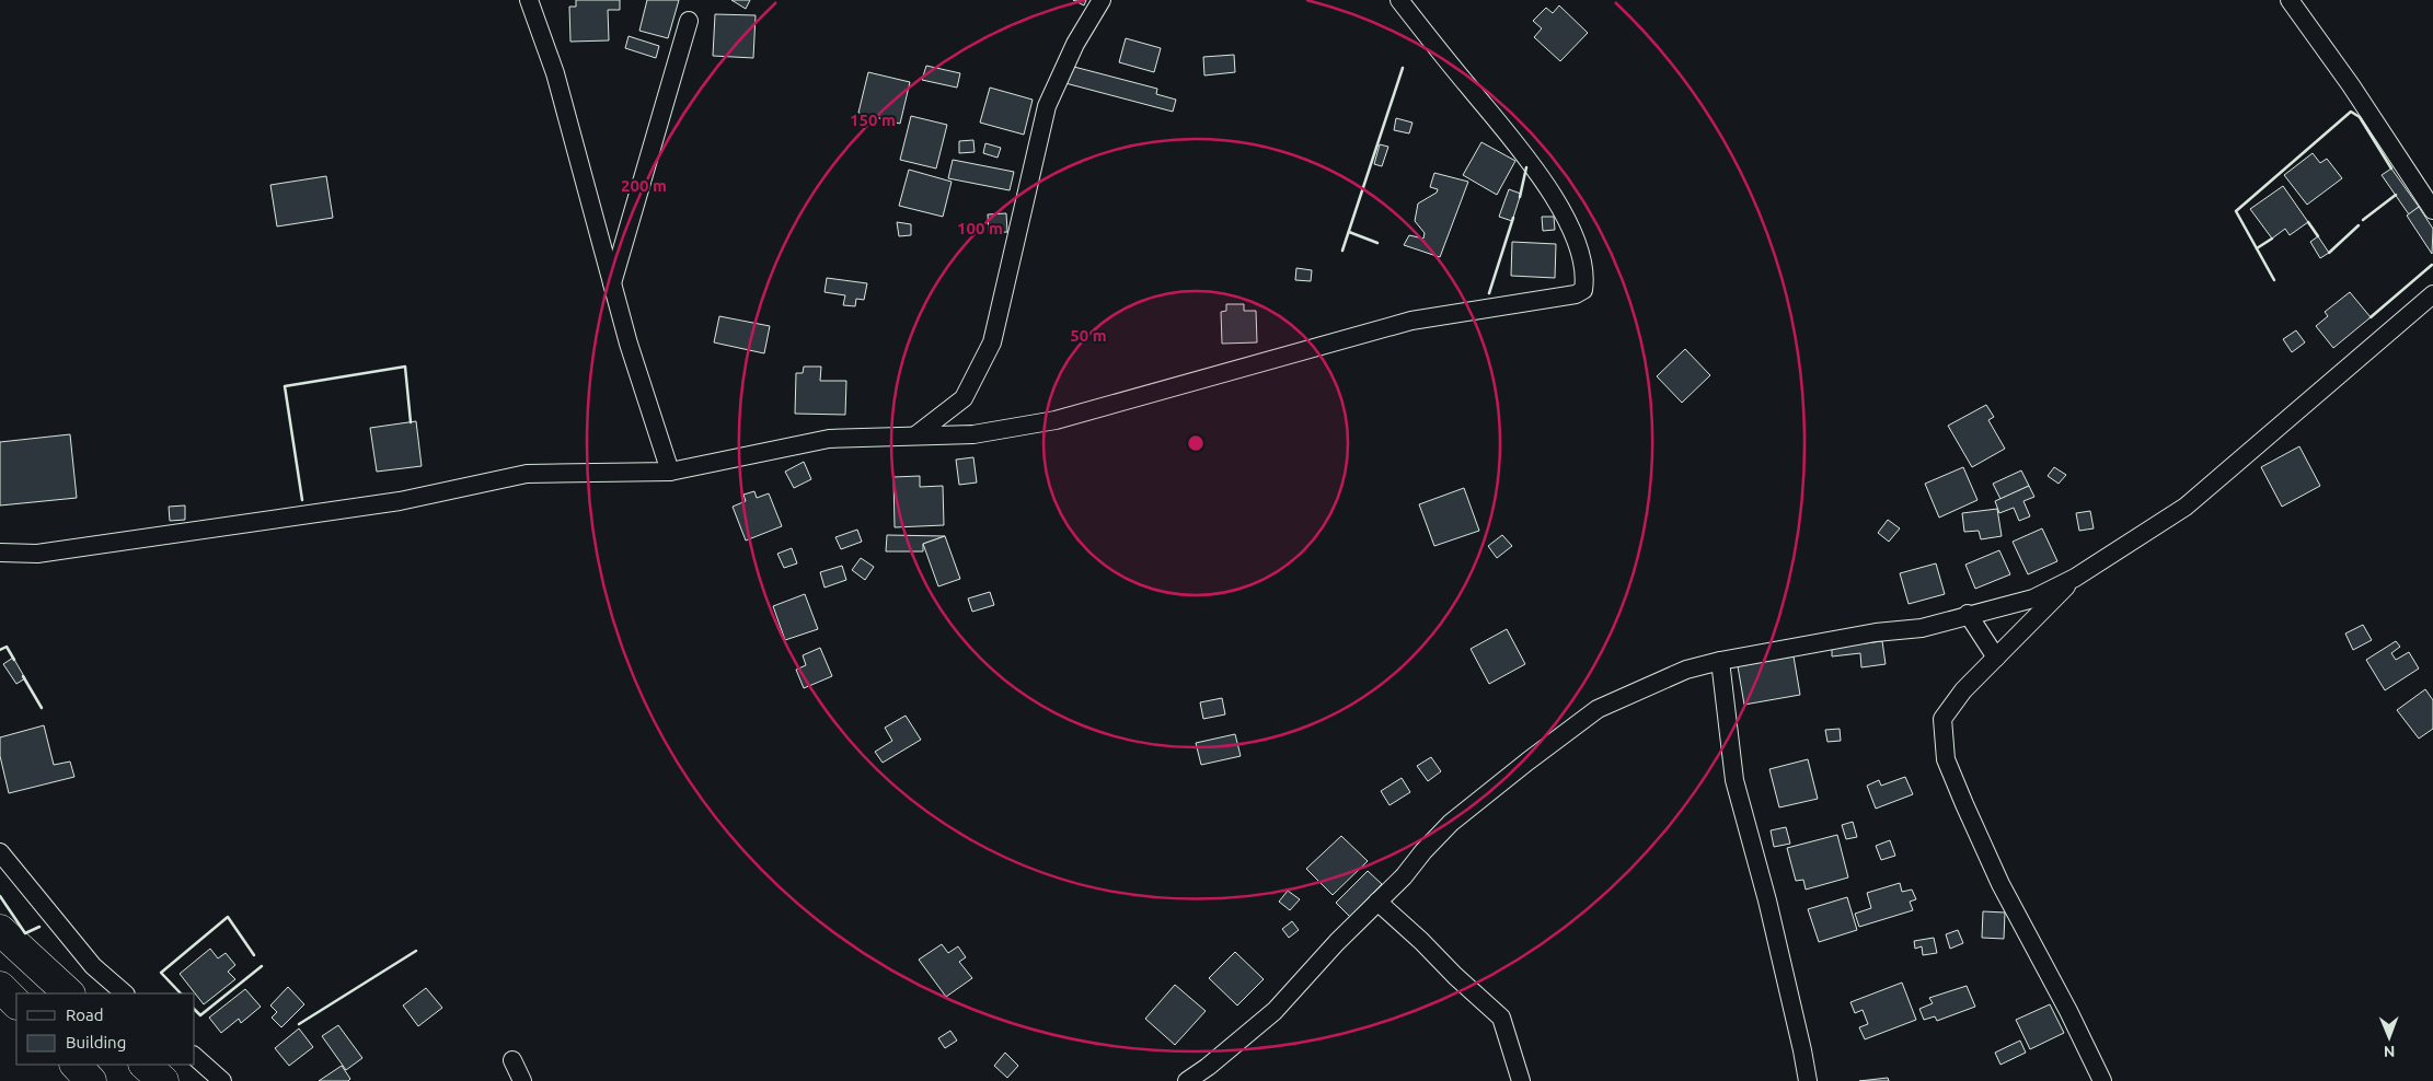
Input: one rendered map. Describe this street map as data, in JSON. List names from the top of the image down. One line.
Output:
{"legend":["Road","Building"],"north":"bottom","rings":["150 m","200 m","100 m","50 m"]}
